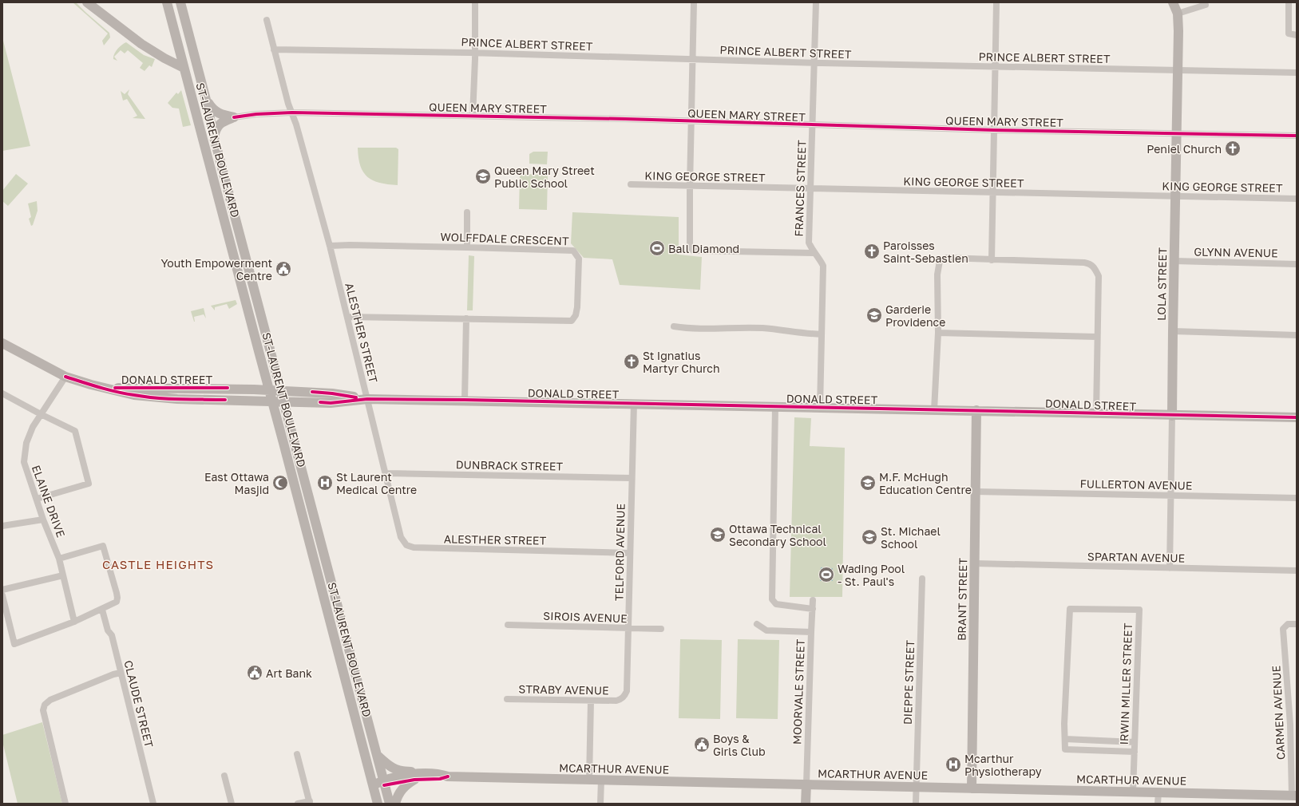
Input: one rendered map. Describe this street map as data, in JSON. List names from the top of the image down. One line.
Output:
{"streets":{"main road":["ST-LAURENT BOULEVARD","LOLA STREET","DONALD STREET","BRANT STREET","MCARTHUR AVENUE"],"street":["PRINCE ALBERT STREET","QUEEN MARY STREET","KING GEORGE STREET","FRANCES STREET","WOLFFDALE CRESCENT","GLYNN AVENUE","ALESTHER STREET","DUNBRACK STREET","FULLERTON AVENUE","ELAINE DRIVE","TELFORD AVENUE","SPARTAN AVENUE","SIROIS AVENUE","DIEPPE STREET","IRWIN MILLER STREET","STRABY AVENUE","MOORVALE STREET","CLAUDE STREET","CARMEN AVENUE"]},"crossings":[["PRINCE ALBERT STREET","FRANCES STREET"],["PRINCE ALBERT STREET","LOLA STREET"],["PRINCE ALBERT STREET","ALESTHER STREET"],["QUEEN MARY STREET","FRANCES STREET"],["QUEEN MARY STREET","LOLA STREET"],["QUEEN MARY STREET","ALESTHER STREET"],["ST-LAURENT BOULEVARD","DONALD STREET"],["ST-LAURENT BOULEVARD","MCARTHUR AVENUE"],["KING GEORGE STREET","FRANCES STREET"],["KING GEORGE STREET","LOLA STREET"],["FRANCES STREET","DONALD STREET"],["WOLFFDALE CRESCENT","ALESTHER STREET"],["GLYNN AVENUE","LOLA STREET"],["LOLA STREET","DONALD STREET"],["LOLA STREET","FULLERTON AVENUE"],["LOLA STREET","SPARTAN AVENUE"],["ALESTHER STREET","DONALD STREET"],["ALESTHER STREET","DUNBRACK STREET"],["ALESTHER STREET","TELFORD AVENUE"],["DONALD STREET","ELAINE DRIVE"],["DONALD STREET","TELFORD AVENUE"],["DONALD STREET","BRANT STREET"],["DUNBRACK STREET","TELFORD AVENUE"],["FULLERTON AVENUE","BRANT STREET"],["TELFORD AVENUE","SIROIS AVENUE"],["TELFORD AVENUE","STRABY AVENUE"],["SPARTAN AVENUE","BRANT STREET"],["BRANT STREET","MCARTHUR AVENUE"],["DIEPPE STREET","MCARTHUR AVENUE"],["IRWIN MILLER STREET","MCARTHUR AVENUE"],["MOORVALE STREET","MCARTHUR AVENUE"],["CARMEN AVENUE","MCARTHUR AVENUE"]],"districts":["CASTLE HEIGHTS"],"places":{"church":["Peniel Church","Paroisses Saint-Sebastien","St Ignatius Martyr Church"],"school or university":["Queen Mary Street Public School","Garderie Providence","M.F. McHugh Education Centre","Ottawa Technical Secondary School","St. Michael School"],"sports":["Ball Diamond","Wading Pool - St. Paul's"],"public building":["Youth Empowerment Centre","Art Bank","Boys & Girls Club"],"mosque":["East Ottawa Masjid"],"hospital":["St Laurent Medical Centre","Mcarthur Physiotherapy"]}}
